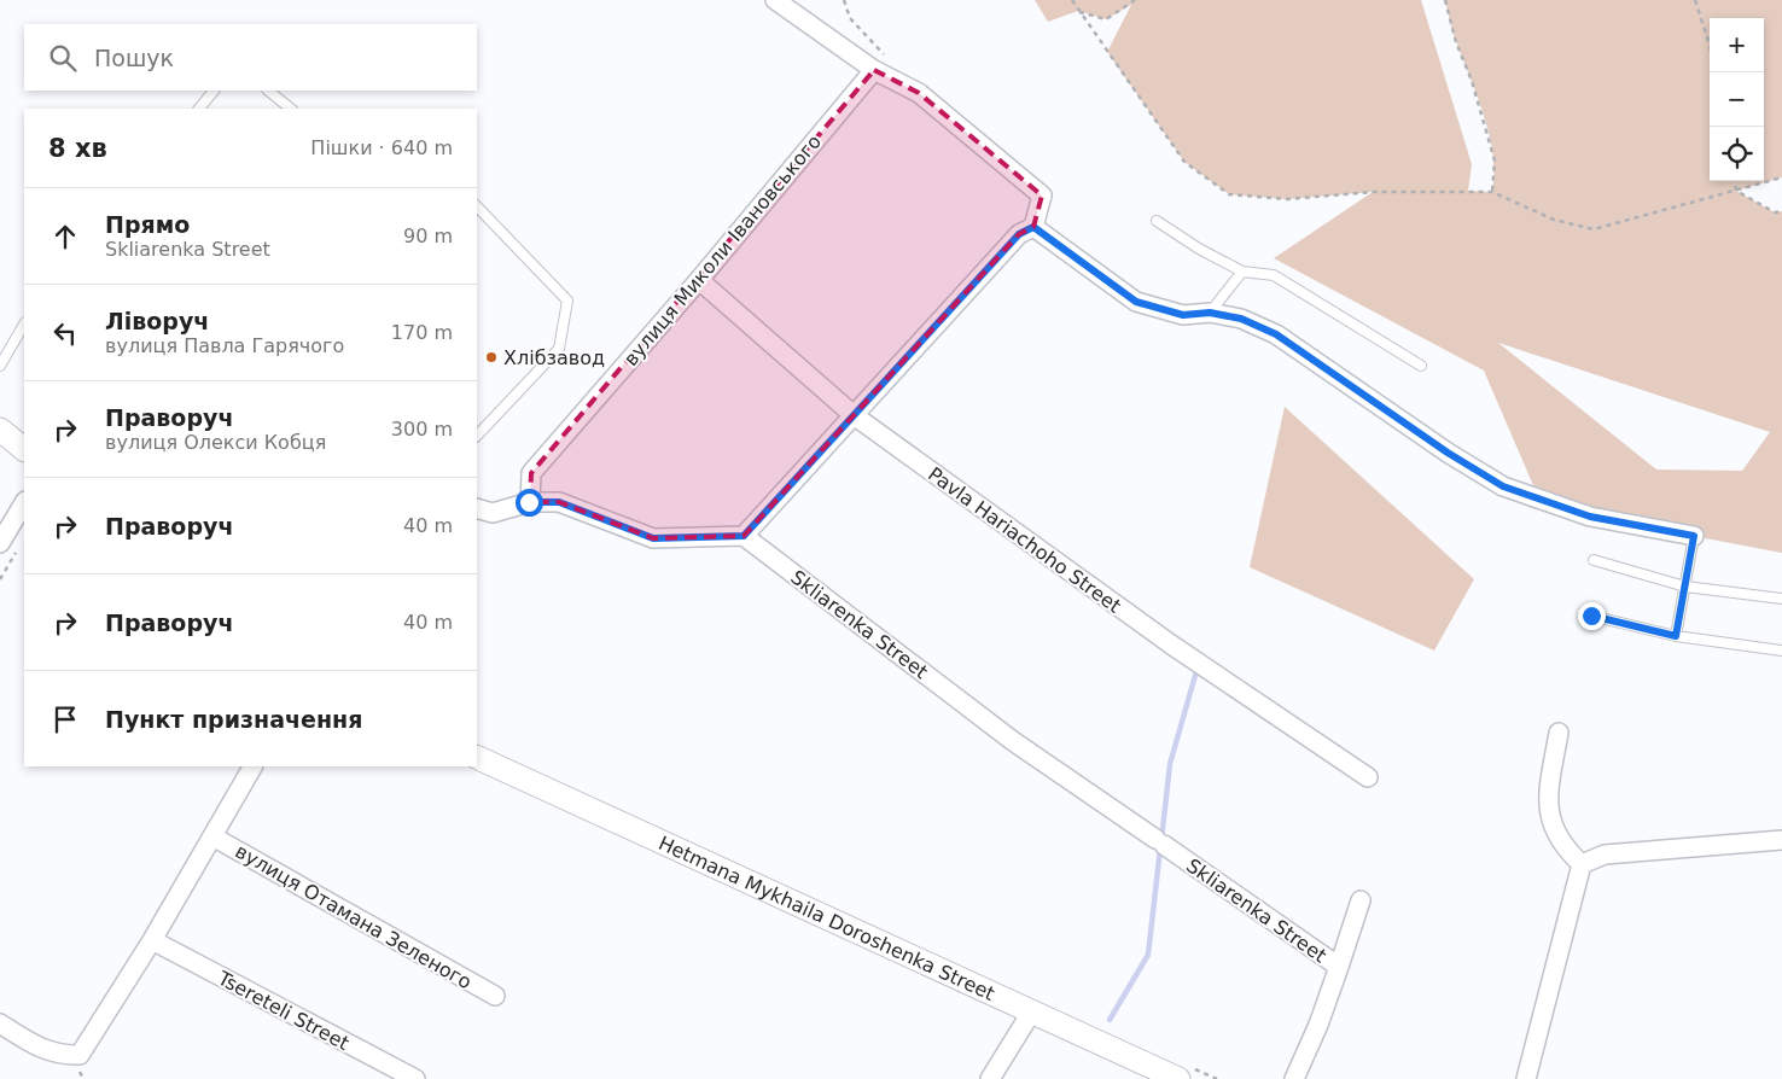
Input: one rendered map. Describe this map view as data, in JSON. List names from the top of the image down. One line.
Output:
{"streets":{"street":["вулиця Миколи Івановського","Pavla Hariachoho Street","Skliarenka Street","вулиця Отамана Зеленого","Hetmana Mykhaila Doroshenka Street","Tsereteli Street"]},"crossings":[["вулиця Миколи Івановського","Pavla Hariachoho Street"],["вулиця Отамана Зеленого","Tsereteli Street"]],"places":["Хлібзавод"],"page":{"map_buttons":["+","−"],"search":"Пошук","heading":["8 хв","Пішки · 640 m"],"list":[["Прямо","Skliarenka Street","90 m"],["Ліворуч","вулиця Павла Гарячого","170 m"],["Праворуч","вулиця Олекси Кобця","300 m"],["Праворуч","40 m"],["Праворуч","40 m"],"Пункт призначення"]}}
